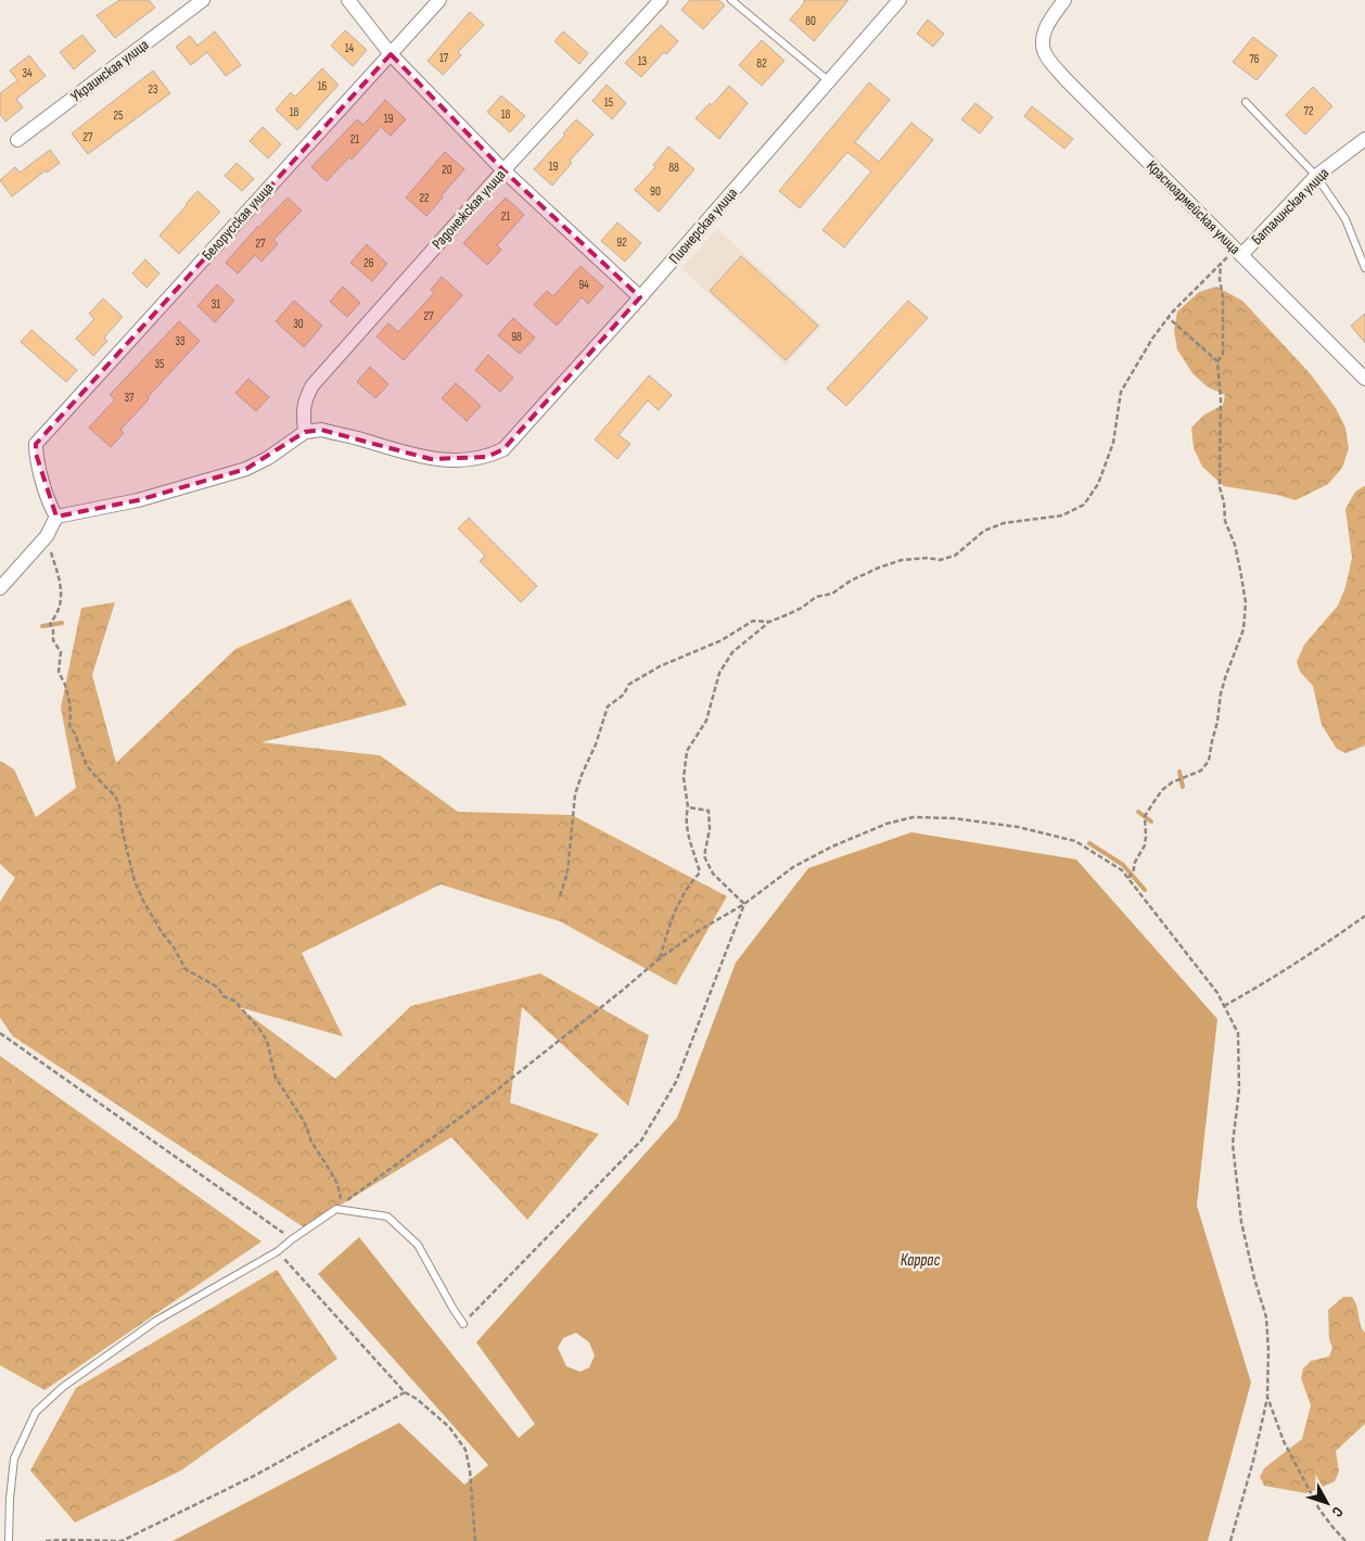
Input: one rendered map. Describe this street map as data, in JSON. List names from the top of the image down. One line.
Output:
{"streets":{"street":["Украинская улица","Баталинская улица","Красноармейская улица","Радонежская улица","Белорусская улица","Пионерская улица"]},"crossings":[["Баталинская улица","Красноармейская улица"],["Радонежская улица","Пионерская улица"]],"water":["Каррас"],"house_numbers":["80","14","17","76","13","82","34","16","23","15","72","18","18","25","19","27","21","19","88","20","90","22","21","92","27","26","94","31","27","30","98","33","35","37"],"north":"bottom right"}
